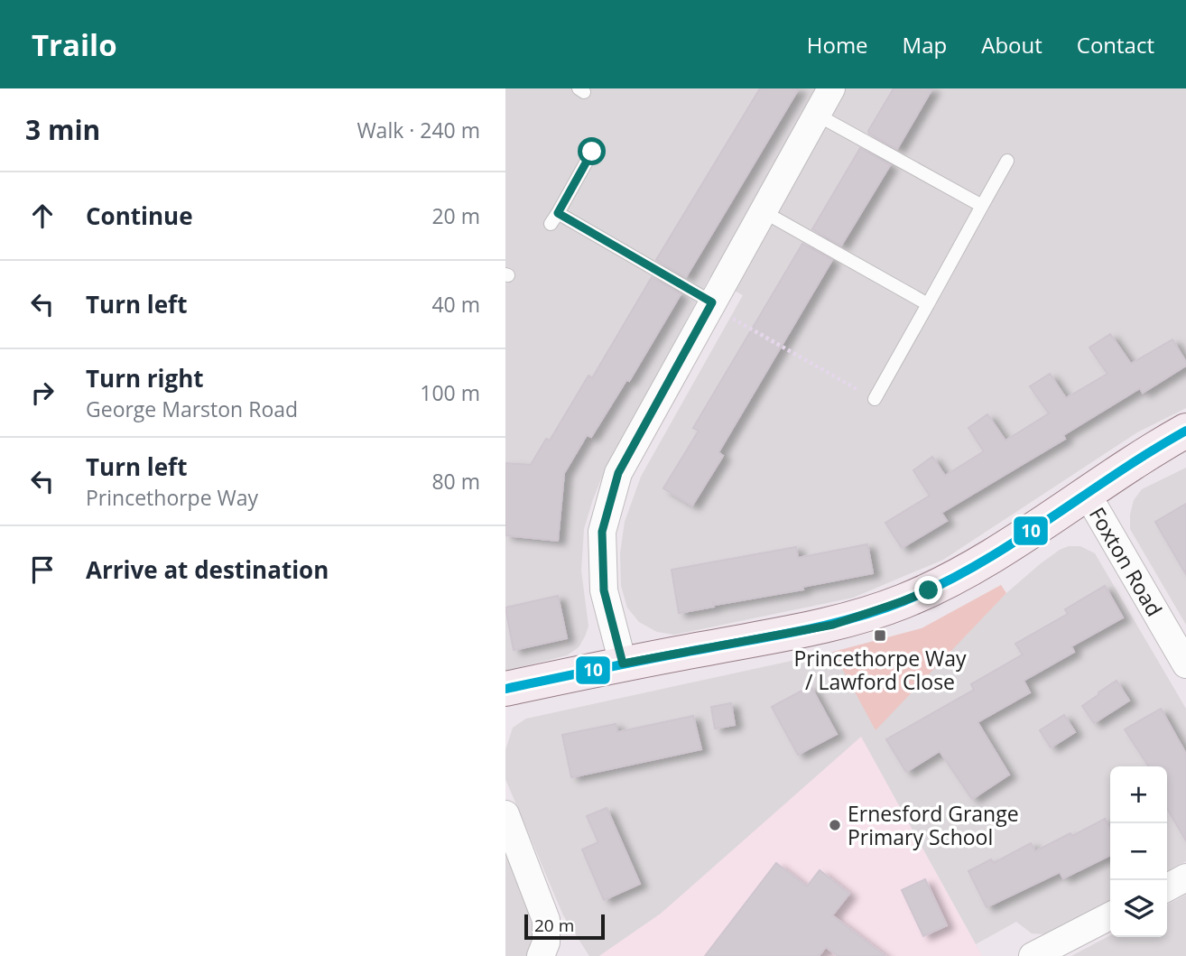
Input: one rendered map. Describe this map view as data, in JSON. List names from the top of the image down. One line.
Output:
{"streets":{"street":["Foxton Road"]},"places":{"transit":["Princethorpe Way / Lawford Close"],"other":["Ernesford Grange Primary School"]},"lines":["transit line 10"],"scale_bar":"20 m","page":{"header":"Trailo","nav":["Home","Map","About","Contact"],"heading":["3 min","Walk · 240 m"],"list":[["Continue","20 m"],["Turn left","40 m"],["Turn right","George Marston Road","100 m"],["Turn left","Princethorpe Way","80 m"],"Arrive at destination"],"map_buttons":["+","−"],"scale":"20 m"}}
